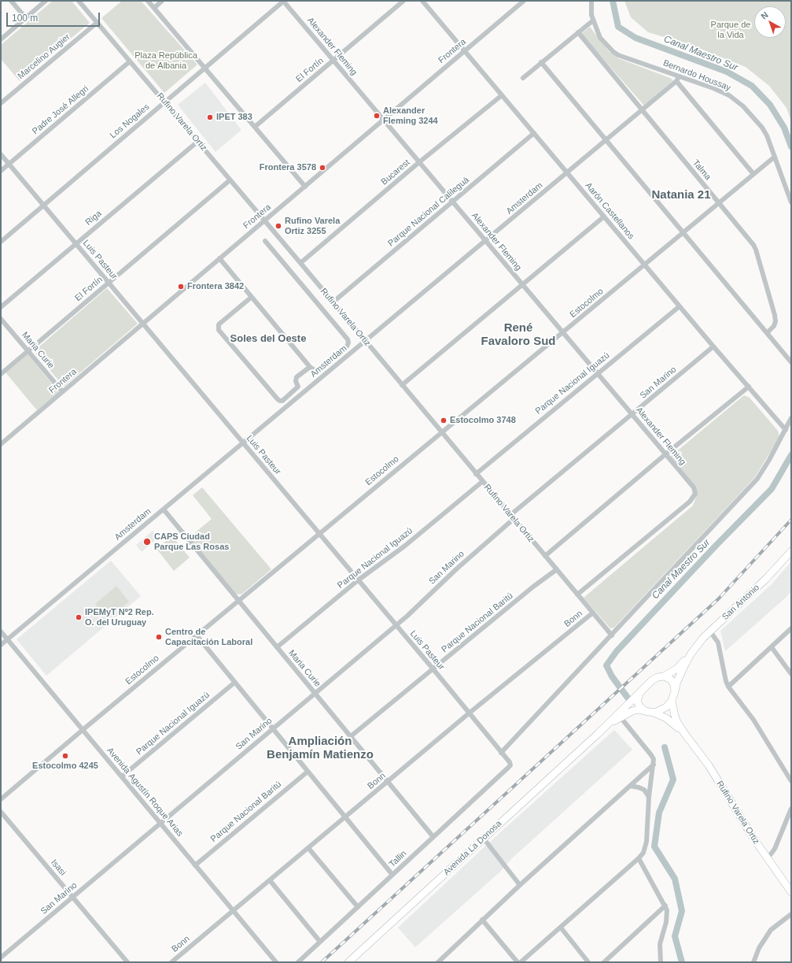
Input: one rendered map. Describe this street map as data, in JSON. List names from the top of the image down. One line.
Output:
{"streets":{"main road":["Rufino Varela Ortiz","San Antonio","Avenida La Donosa"],"street":["Alexander Fleming","Frontera","Marcelino Augier","El Fortín","Bernardo Houssay","Padre José Allegri","Los Nogales","Talma","Bucarest","Amsterdam","Aarón Castellanos","Parque Nacional Calileguá","Riga","Luis Pasteur","Estocolmo","Maria Curie","San Marino","Parque Nacional Iguazú","Bonn","Parque Nacional Baritú","Avenida Agustín Roque Arias","Tallin","Isasi"]},"crossings":[["Alexander Fleming","Frontera"],["Alexander Fleming","El Fortín"],["Alexander Fleming","Los Nogales"],["Alexander Fleming","Rufino Varela Ortiz"],["Alexander Fleming","Bucarest"],["Alexander Fleming","Amsterdam"],["Alexander Fleming","Parque Nacional Calileguá"],["Alexander Fleming","Estocolmo"],["Alexander Fleming","San Marino"],["Alexander Fleming","Parque Nacional Iguazú"],["Frontera","Rufino Varela Ortiz"],["Frontera","Aarón Castellanos"],["Frontera","Luis Pasteur"],["Frontera","Maria Curie"],["Marcelino Augier","Rufino Varela Ortiz"],["El Fortín","Rufino Varela Ortiz"],["El Fortín","Luis Pasteur"],["El Fortín","Maria Curie"],["Bernardo Houssay","Amsterdam"],["Bernardo Houssay","Estocolmo"],["Padre José Allegri","Rufino Varela Ortiz"],["Padre José Allegri","Luis Pasteur"],["Los Nogales","Rufino Varela Ortiz"],["Los Nogales","Luis Pasteur"],["Rufino Varela Ortiz","Bucarest"],["Rufino Varela Ortiz","Amsterdam"],["Rufino Varela Ortiz","Parque Nacional Calileguá"],["Rufino Varela Ortiz","Riga"],["Rufino Varela Ortiz","Estocolmo"],["Rufino Varela Ortiz","San Marino"],["Rufino Varela Ortiz","Parque Nacional Iguazú"],["Rufino Varela Ortiz","San Antonio"],["Rufino Varela Ortiz","Bonn"],["Rufino Varela Ortiz","Parque Nacional Baritú"],["Rufino Varela Ortiz","Avenida La Donosa"],["Talma","Amsterdam"],["Talma","Estocolmo"],["Bucarest","Aarón Castellanos"],["Amsterdam","Aarón Castellanos"],["Amsterdam","Luis Pasteur"],["Amsterdam","Maria Curie"],["Amsterdam","Avenida Agustín Roque Arias"],["Aarón Castellanos","Parque Nacional Calileguá"],["Aarón Castellanos","Estocolmo"],["Aarón Castellanos","San Marino"],["Aarón Castellanos","Parque Nacional Iguazú"],["Riga","Luis Pasteur"],["Luis Pasteur","Estocolmo"],["Luis Pasteur","San Marino"],["Luis Pasteur","Parque Nacional Iguazú"],["Luis Pasteur","Bonn"],["Luis Pasteur","Parque Nacional Baritú"],["Luis Pasteur","Tallin"],["Estocolmo","Maria Curie"],["Estocolmo","Avenida Agustín Roque Arias"],["Maria Curie","San Marino"],["Maria Curie","Parque Nacional Iguazú"],["Maria Curie","Bonn"],["Maria Curie","Parque Nacional Baritú"],["Maria Curie","Tallin"],["San Marino","Avenida Agustín Roque Arias"],["San Marino","Isasi"],["Parque Nacional Iguazú","Avenida Agustín Roque Arias"],["San Antonio","Avenida La Donosa"],["Bonn","Avenida Agustín Roque Arias"],["Parque Nacional Baritú","Avenida Agustín Roque Arias"]],"districts":["Natania 21","René Favaloro Sud","Soles del Oeste","Ampliación Benjamín Matienzo"],"water":["Canal Maestro Sur"],"parks":["Parque de la Vida","Plaza República de Albania"],"places":["Alexander Fleming 3244","IPET 383","Frontera 3578","Rufino Varela Ortiz 3255","Frontera 3842","Estocolmo 3748","CAPS Ciudad Parque Las Rosas","IPEMyT Nº2 Rep. O. del Uruguay","Centro de Capacitación Laboral","Estocolmo 4245"],"scale_bar":"100 m","north":"top left"}
